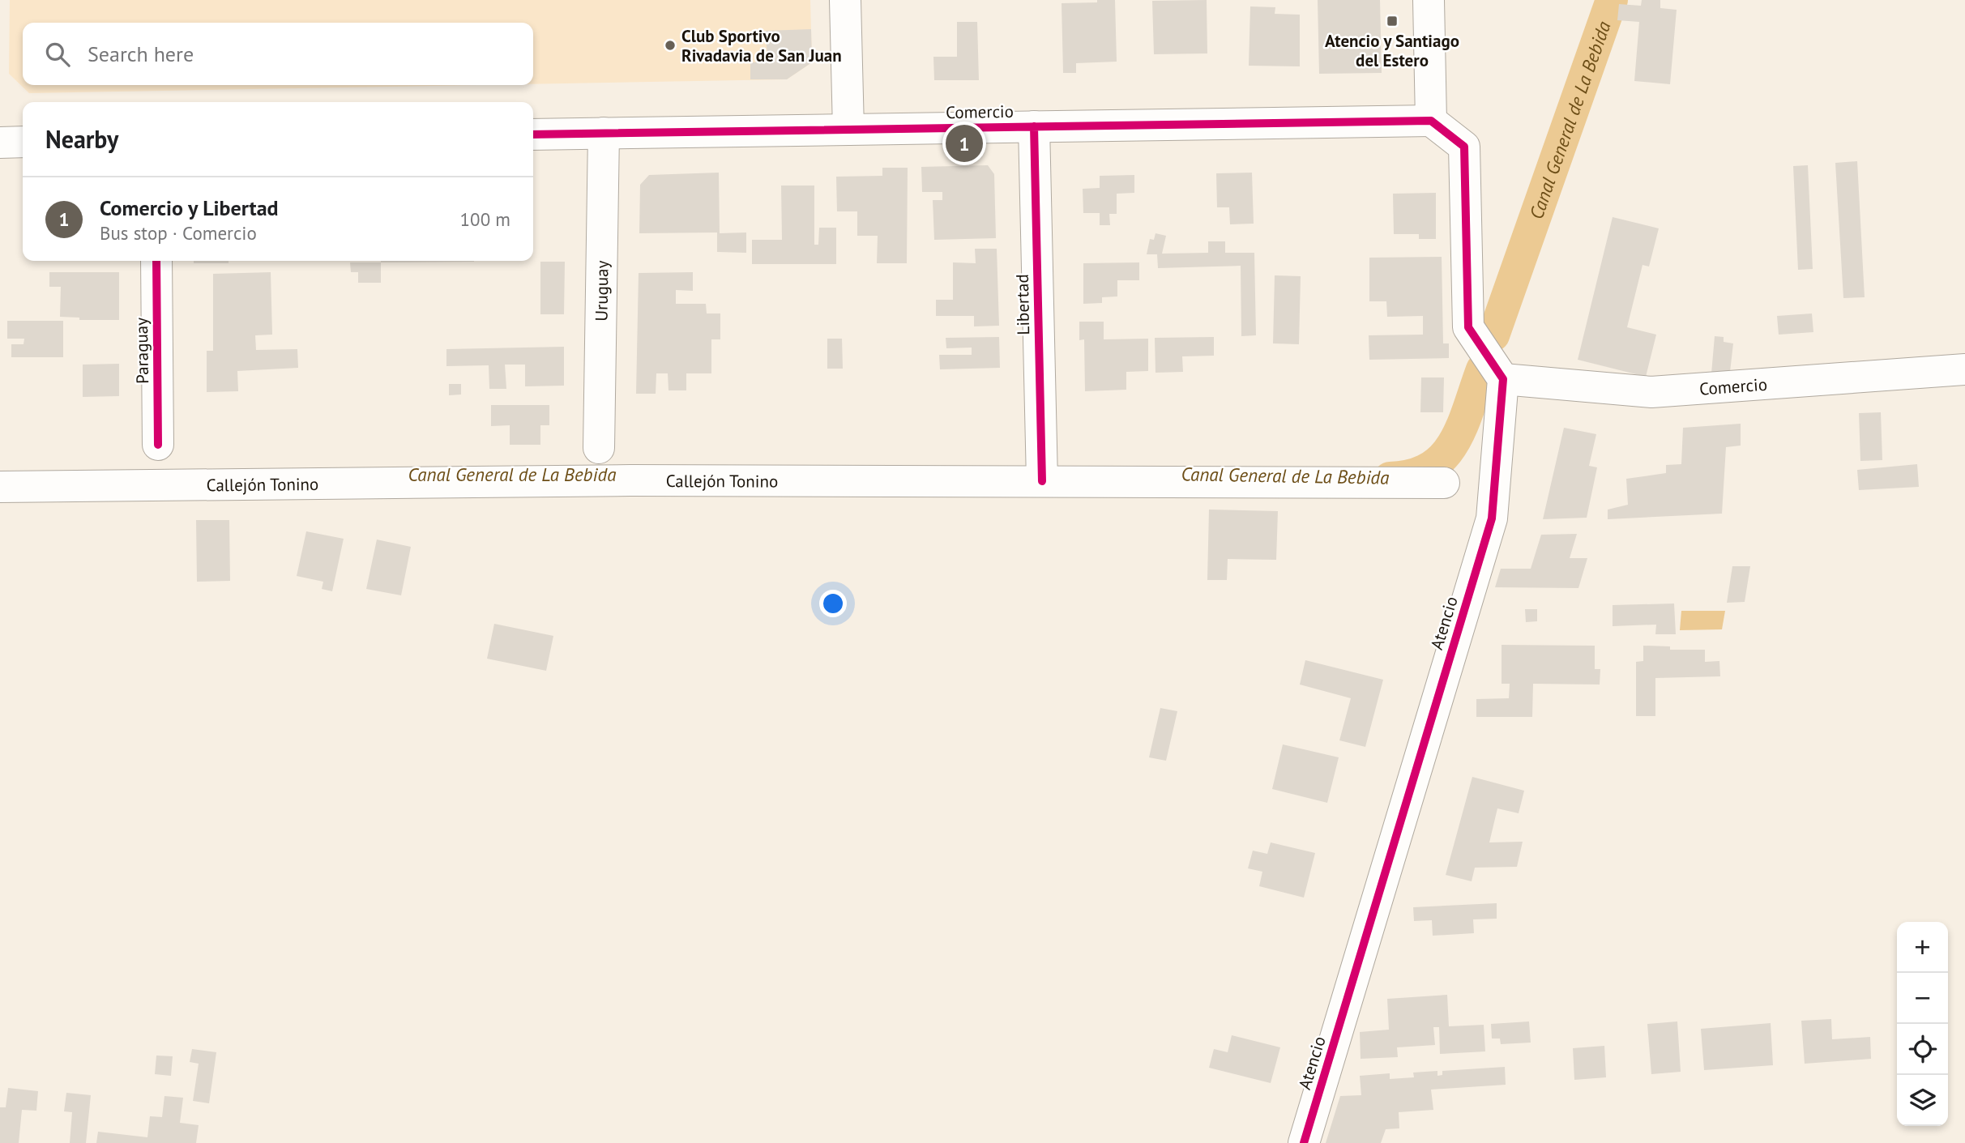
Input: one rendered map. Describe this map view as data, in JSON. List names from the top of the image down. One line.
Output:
{"streets":{"street":["Comercio","Uruguay","Libertad","Paraguay","Callejón Tonino","Atencio"]},"crossings":[["Comercio","Uruguay"],["Comercio","Libertad"],["Comercio","Atencio"],["Libertad","Callejón Tonino"]],"water":["Canal General de La Bebida"],"places":{"transit":["Atencio y Santiago del Estero"],"other":["Club Sportivo Rivadavia de San Juan"]},"page":{"search":"Search here","heading":"Nearby","pins":"1","list":[{"mark":"1","name":"Comercio y Libertad","note":"Bus stop · Comercio","value":"100 m"}],"map_buttons":["+","−"]}}
